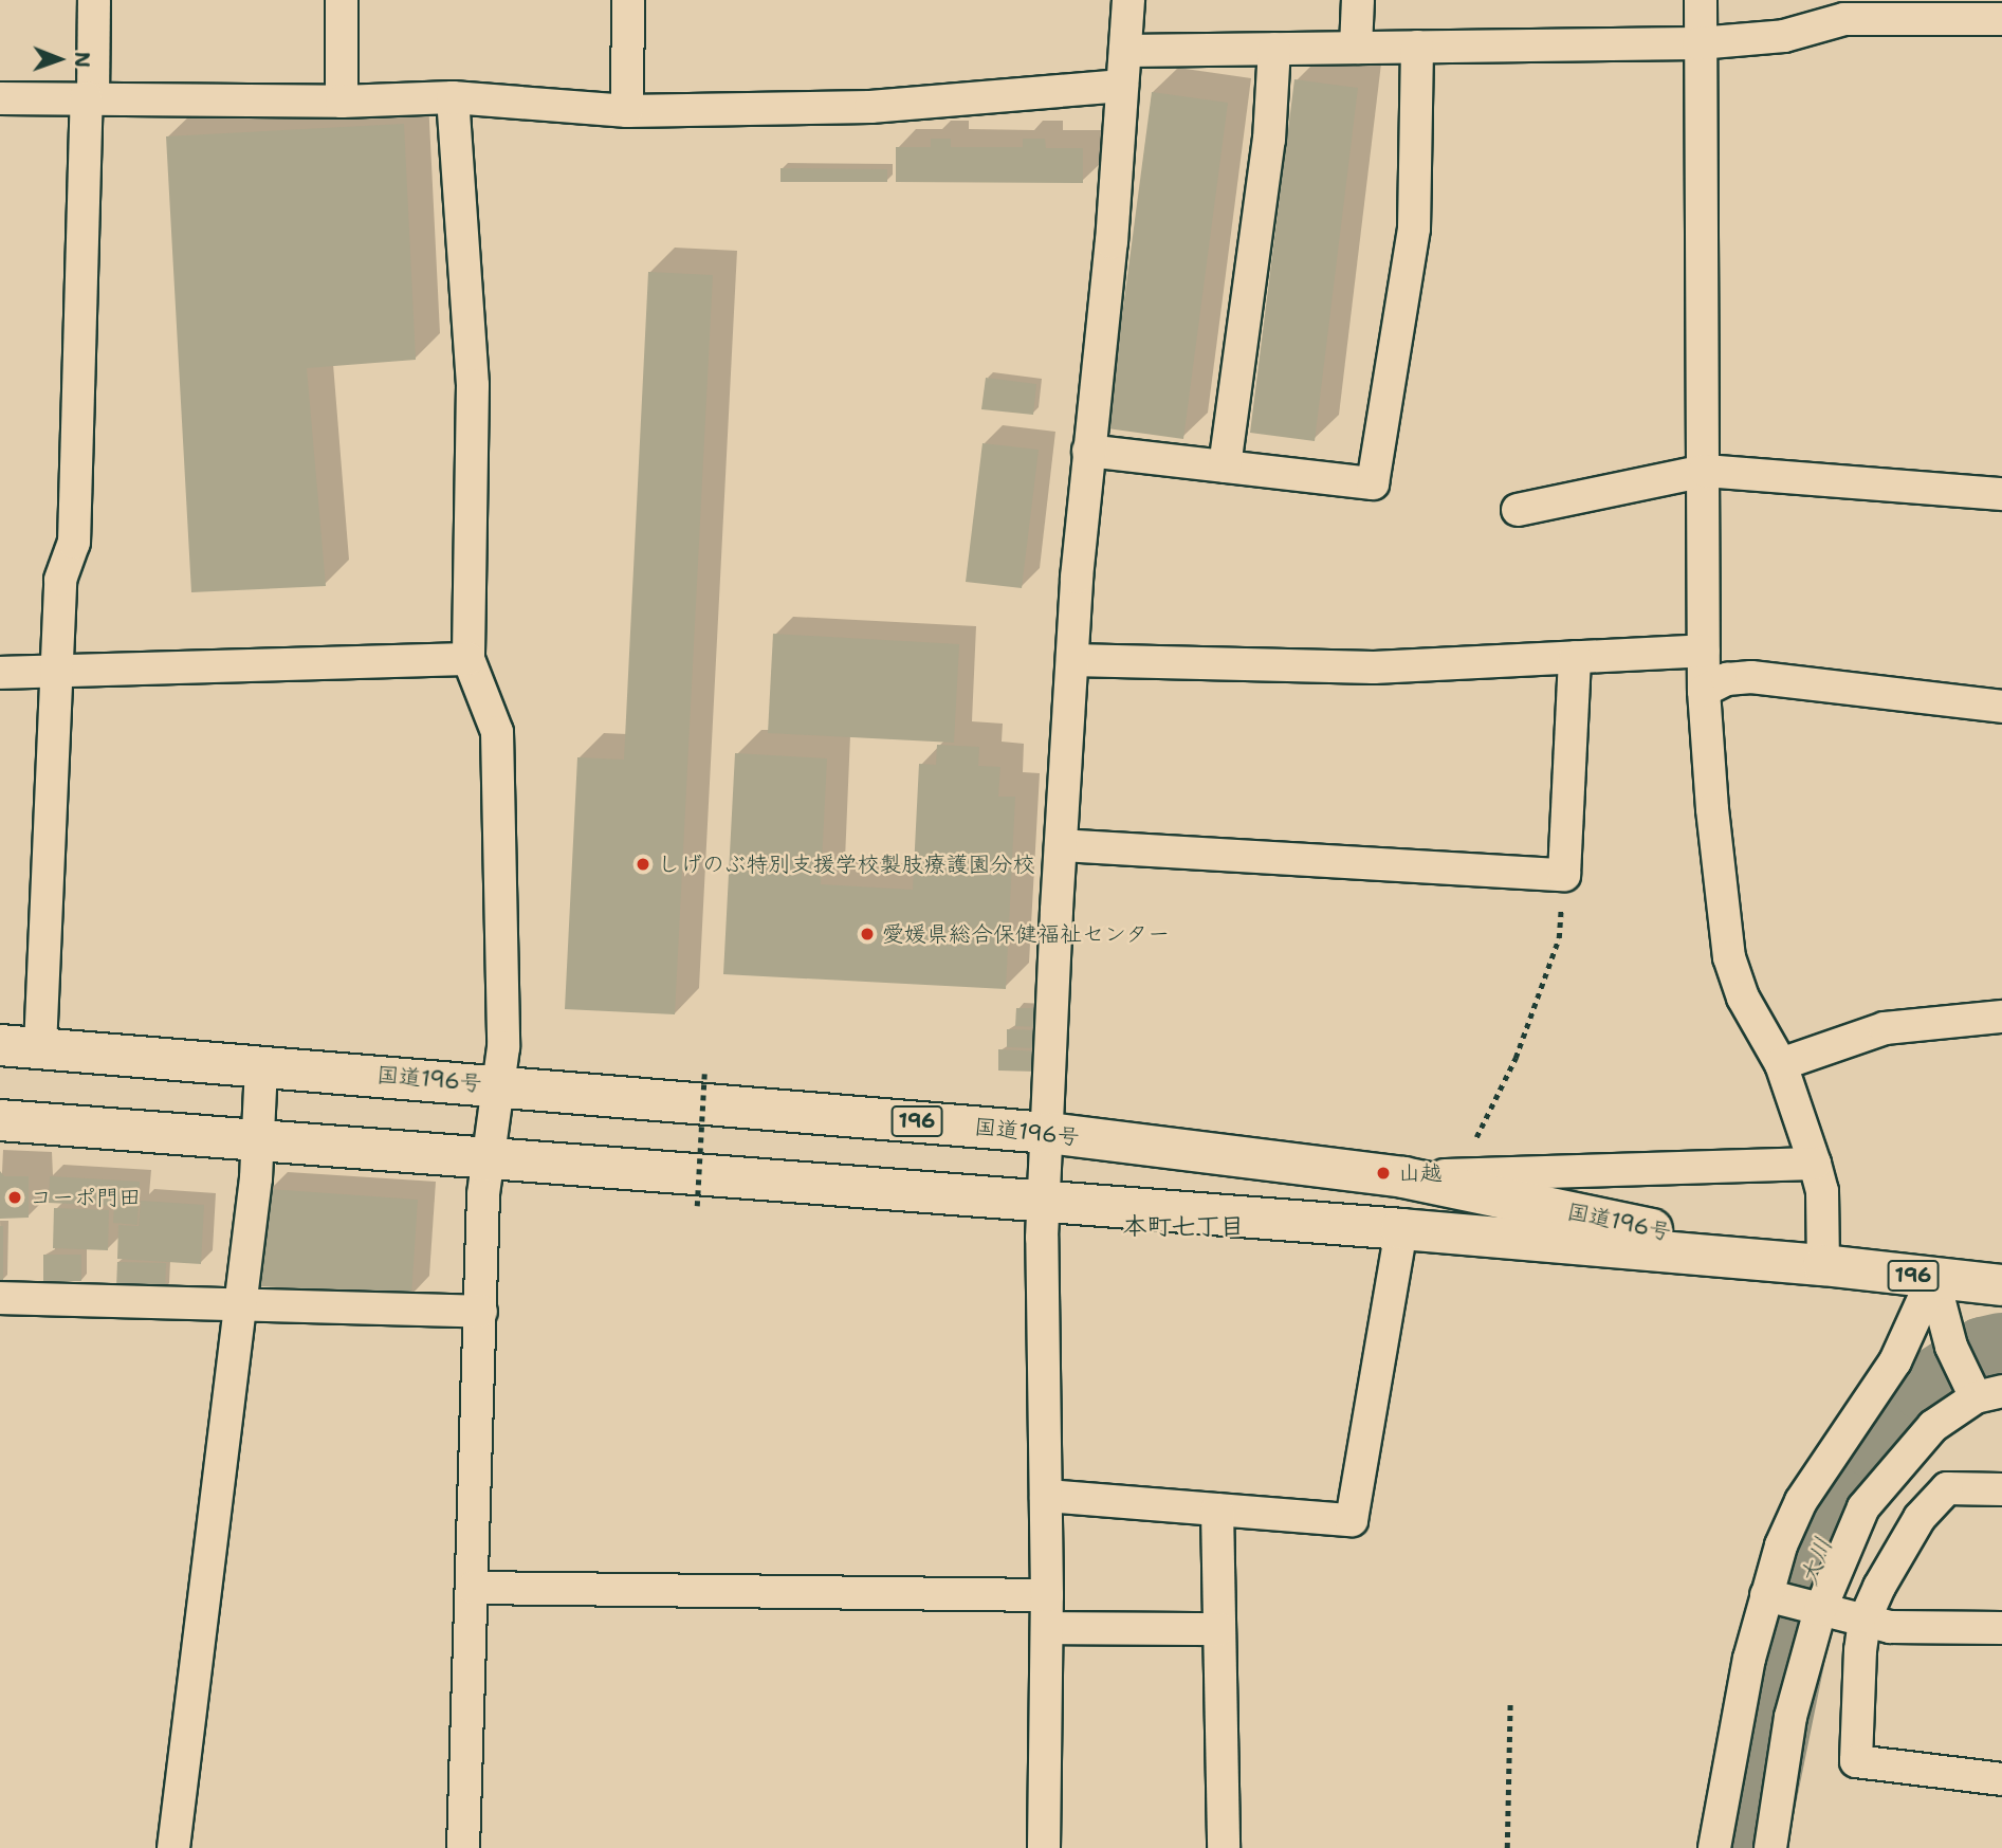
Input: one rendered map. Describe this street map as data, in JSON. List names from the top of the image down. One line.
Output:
{"streets":{"highway":["国道196号","196"]},"districts":["本町七丁目"],"water":["大川"],"places":["しげのぶ特別支援学校製肢療護園分校","愛媛県総合保健福祉センター","山越","コーポ門田"],"north":"right"}
